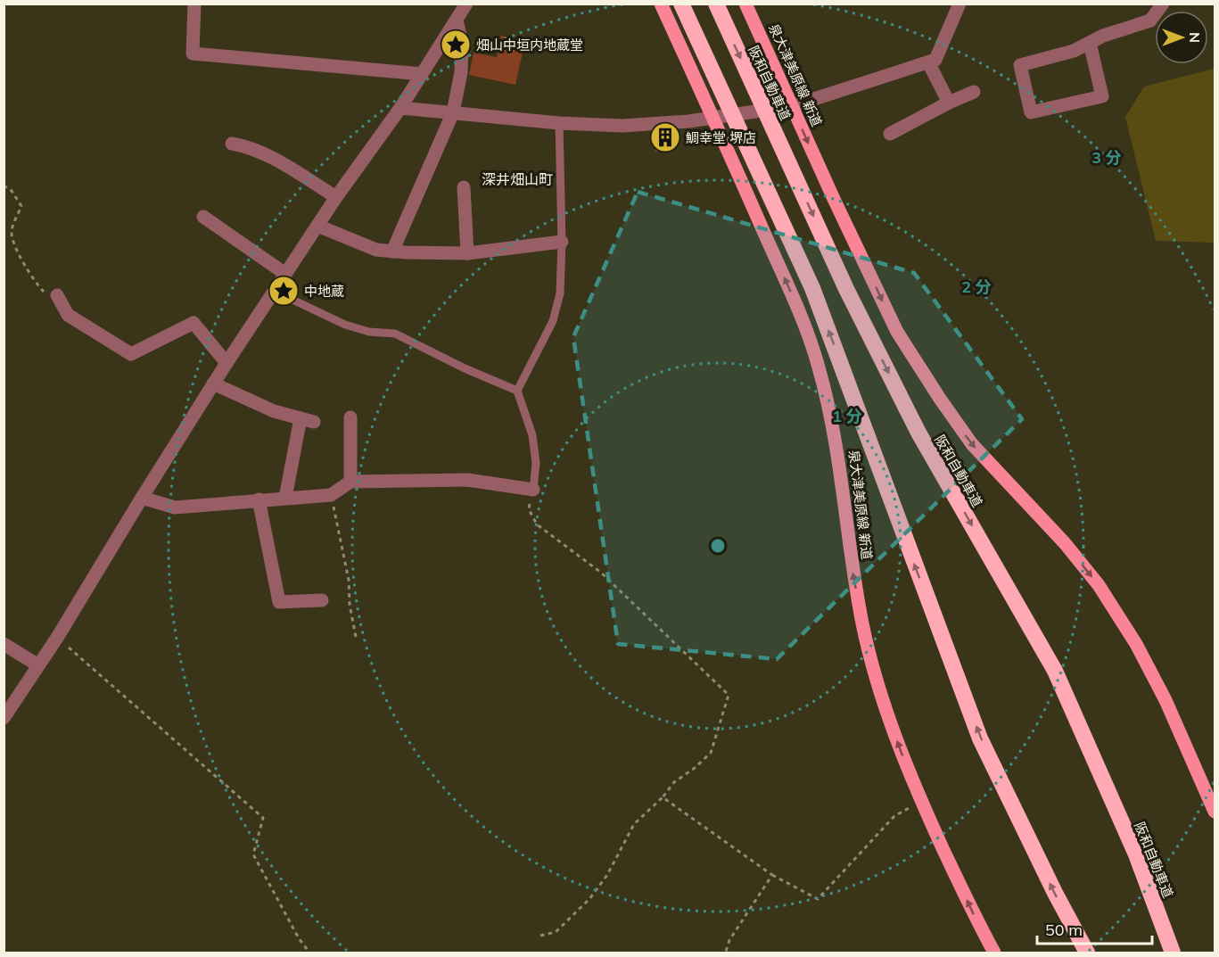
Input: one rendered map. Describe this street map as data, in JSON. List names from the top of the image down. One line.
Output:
{"streets":{"highway":["阪和自動車道"],"main road":["泉大津美原線 新道"]},"districts":["深井畑山町"],"places":{"place":["畑山中垣内地蔵堂","中地蔵"],"building":["鯛幸堂 堺店"]},"scale_bar":"50 m","north":"right","rings":["3 分","2 分","1 分"]}
